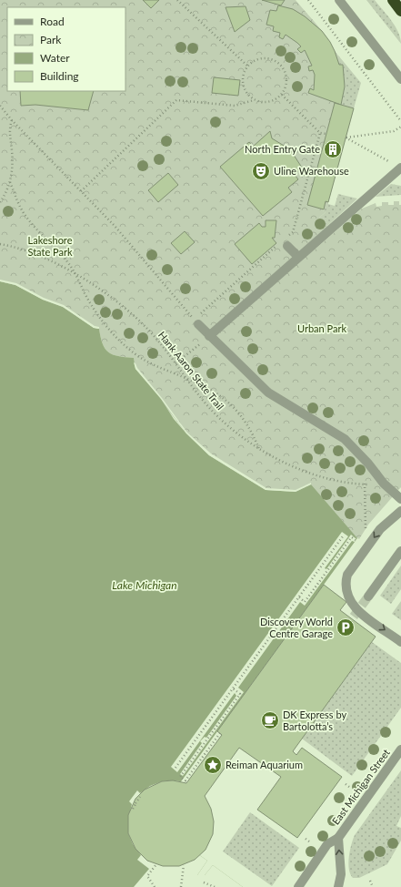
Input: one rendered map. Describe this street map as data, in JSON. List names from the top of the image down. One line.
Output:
{"streets":{"street":["East Michigan Street"],"path":["Hank Aaron State Trail"]},"water":["Lake Michigan"],"parks":["Lakeshore State Park","Urban Park"],"places":{"building":["North Entry Gate"],"theatre":["Uline Warehouse"],"parking":["Discovery World Centre Garage"],"cafe":["DK Express by Bartolotta’s"],"place":["Reiman Aquarium"]},"legend":["Road","Park","Water","Building"]}
